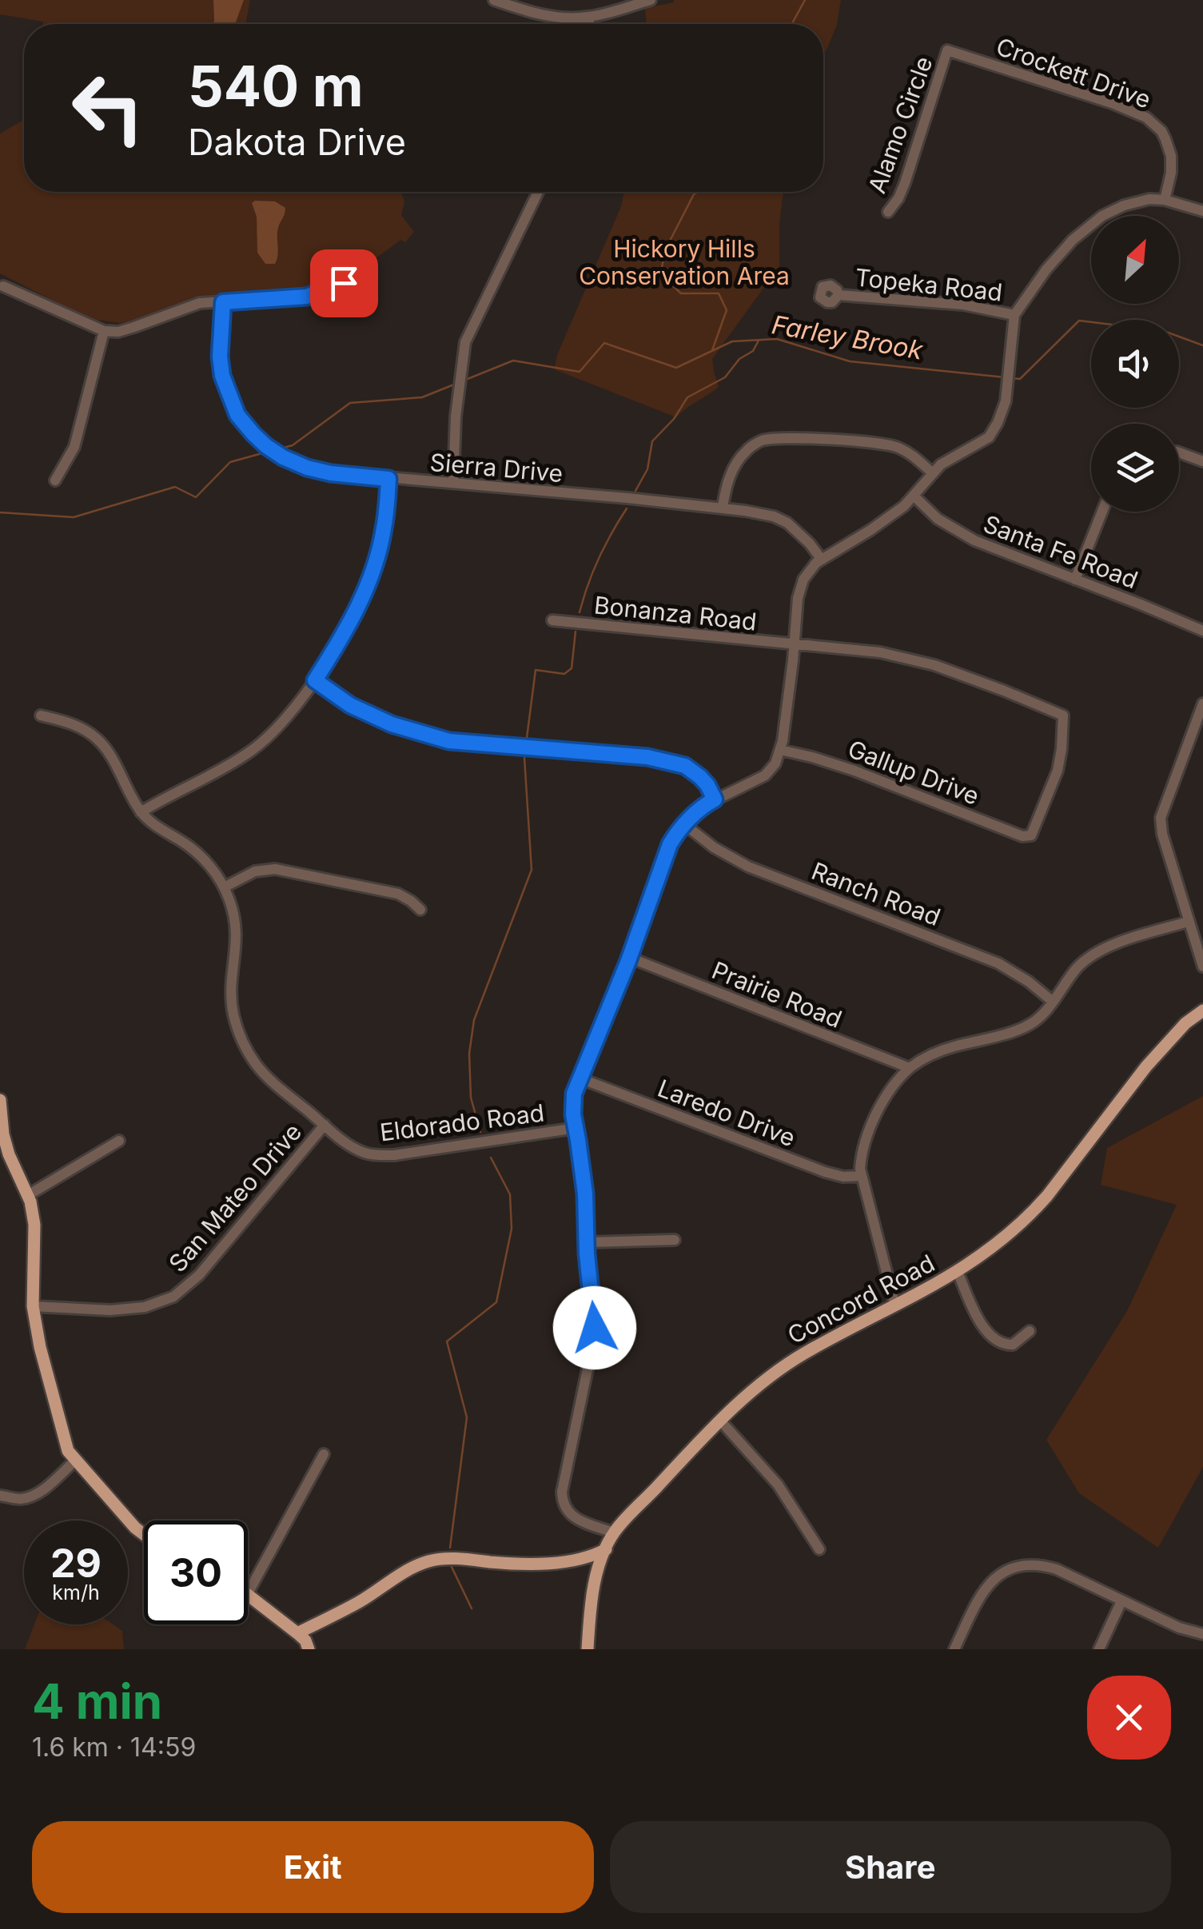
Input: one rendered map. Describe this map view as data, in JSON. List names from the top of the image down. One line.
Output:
{"streets":{"main road":["Concord Road"],"street":["Crockett Drive","Alamo Circle","Topeka Road","Sierra Drive","Santa Fe Road","Bonanza Road","Gallup Drive","Ranch Road","Prairie Road","Laredo Drive","Eldorado Road","San Mateo Drive"]},"crossings":[["Crockett Drive","Alamo Circle"],["Bonanza Road","Gallup Drive"],["Eldorado Road","San Mateo Drive"]],"water":["Farley Brook"],"parks":["Hickory Hills Conservation Area"],"north":"top right","page":{"turn":["540 m","Dakota Drive"],"speed":"29 km/h","limit":"30","heading":["4 min","1.6 km · 14:59"],"buttons":["Exit","Share"]}}
